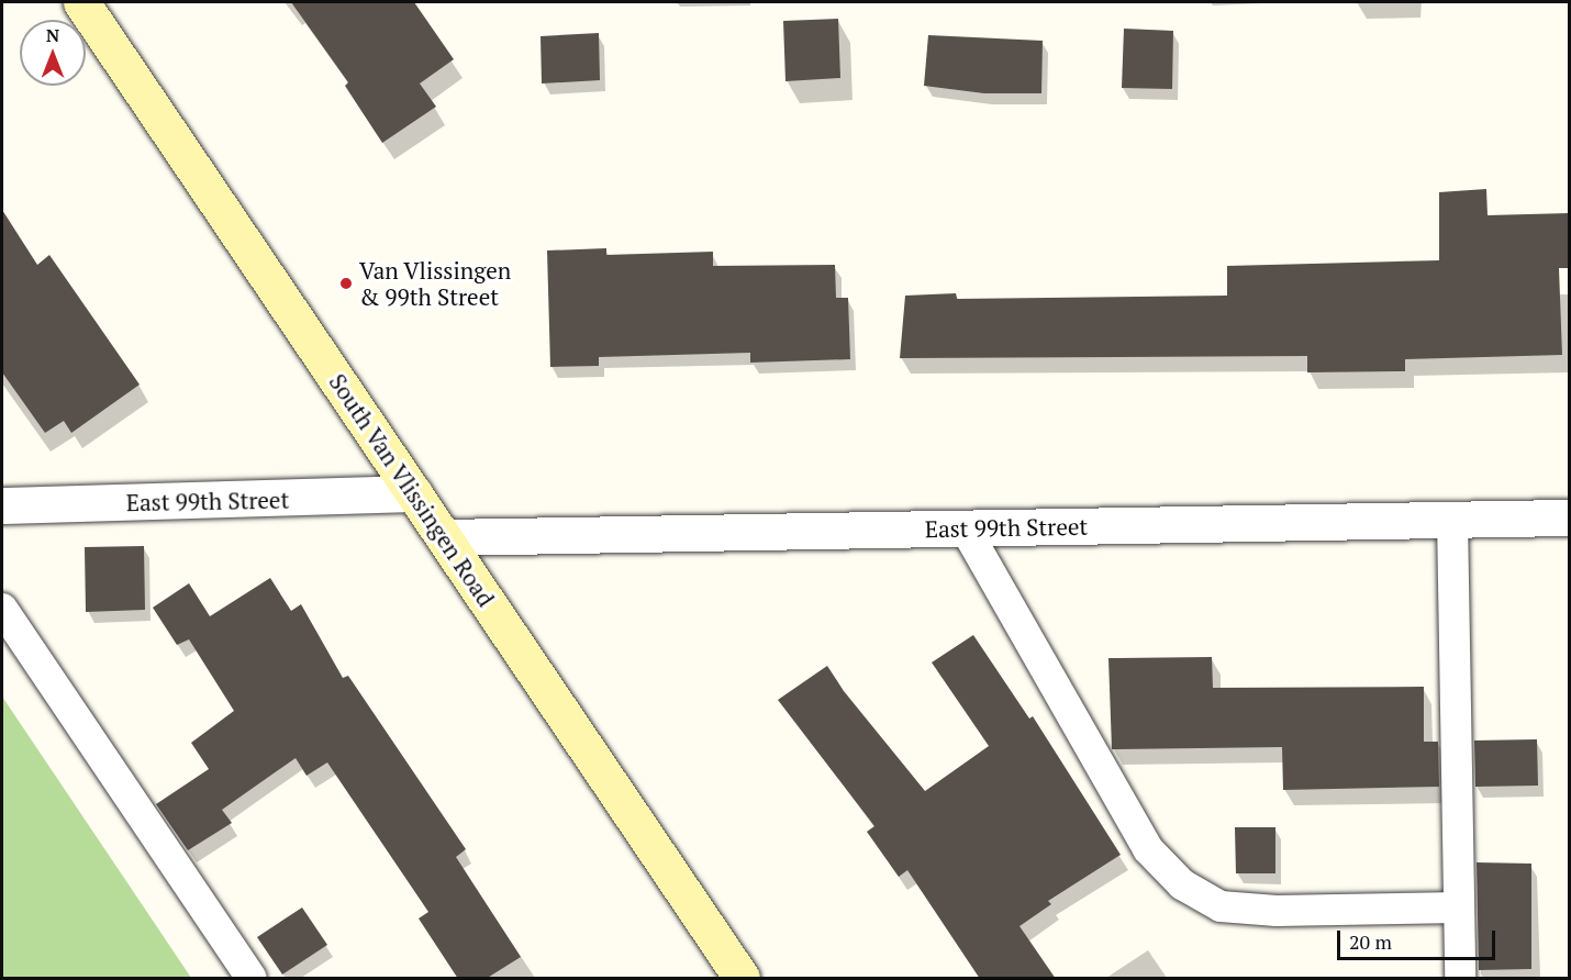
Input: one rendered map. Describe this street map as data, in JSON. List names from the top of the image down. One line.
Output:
{"streets":{"main road":["South Van Vlissingen Road"],"street":["East 99th Street"]},"crossings":[["South Van Vlissingen Road","East 99th Street"]],"places":["Van Vlissingen & 99th Street"],"scale_bar":"20 m","north":"top"}
